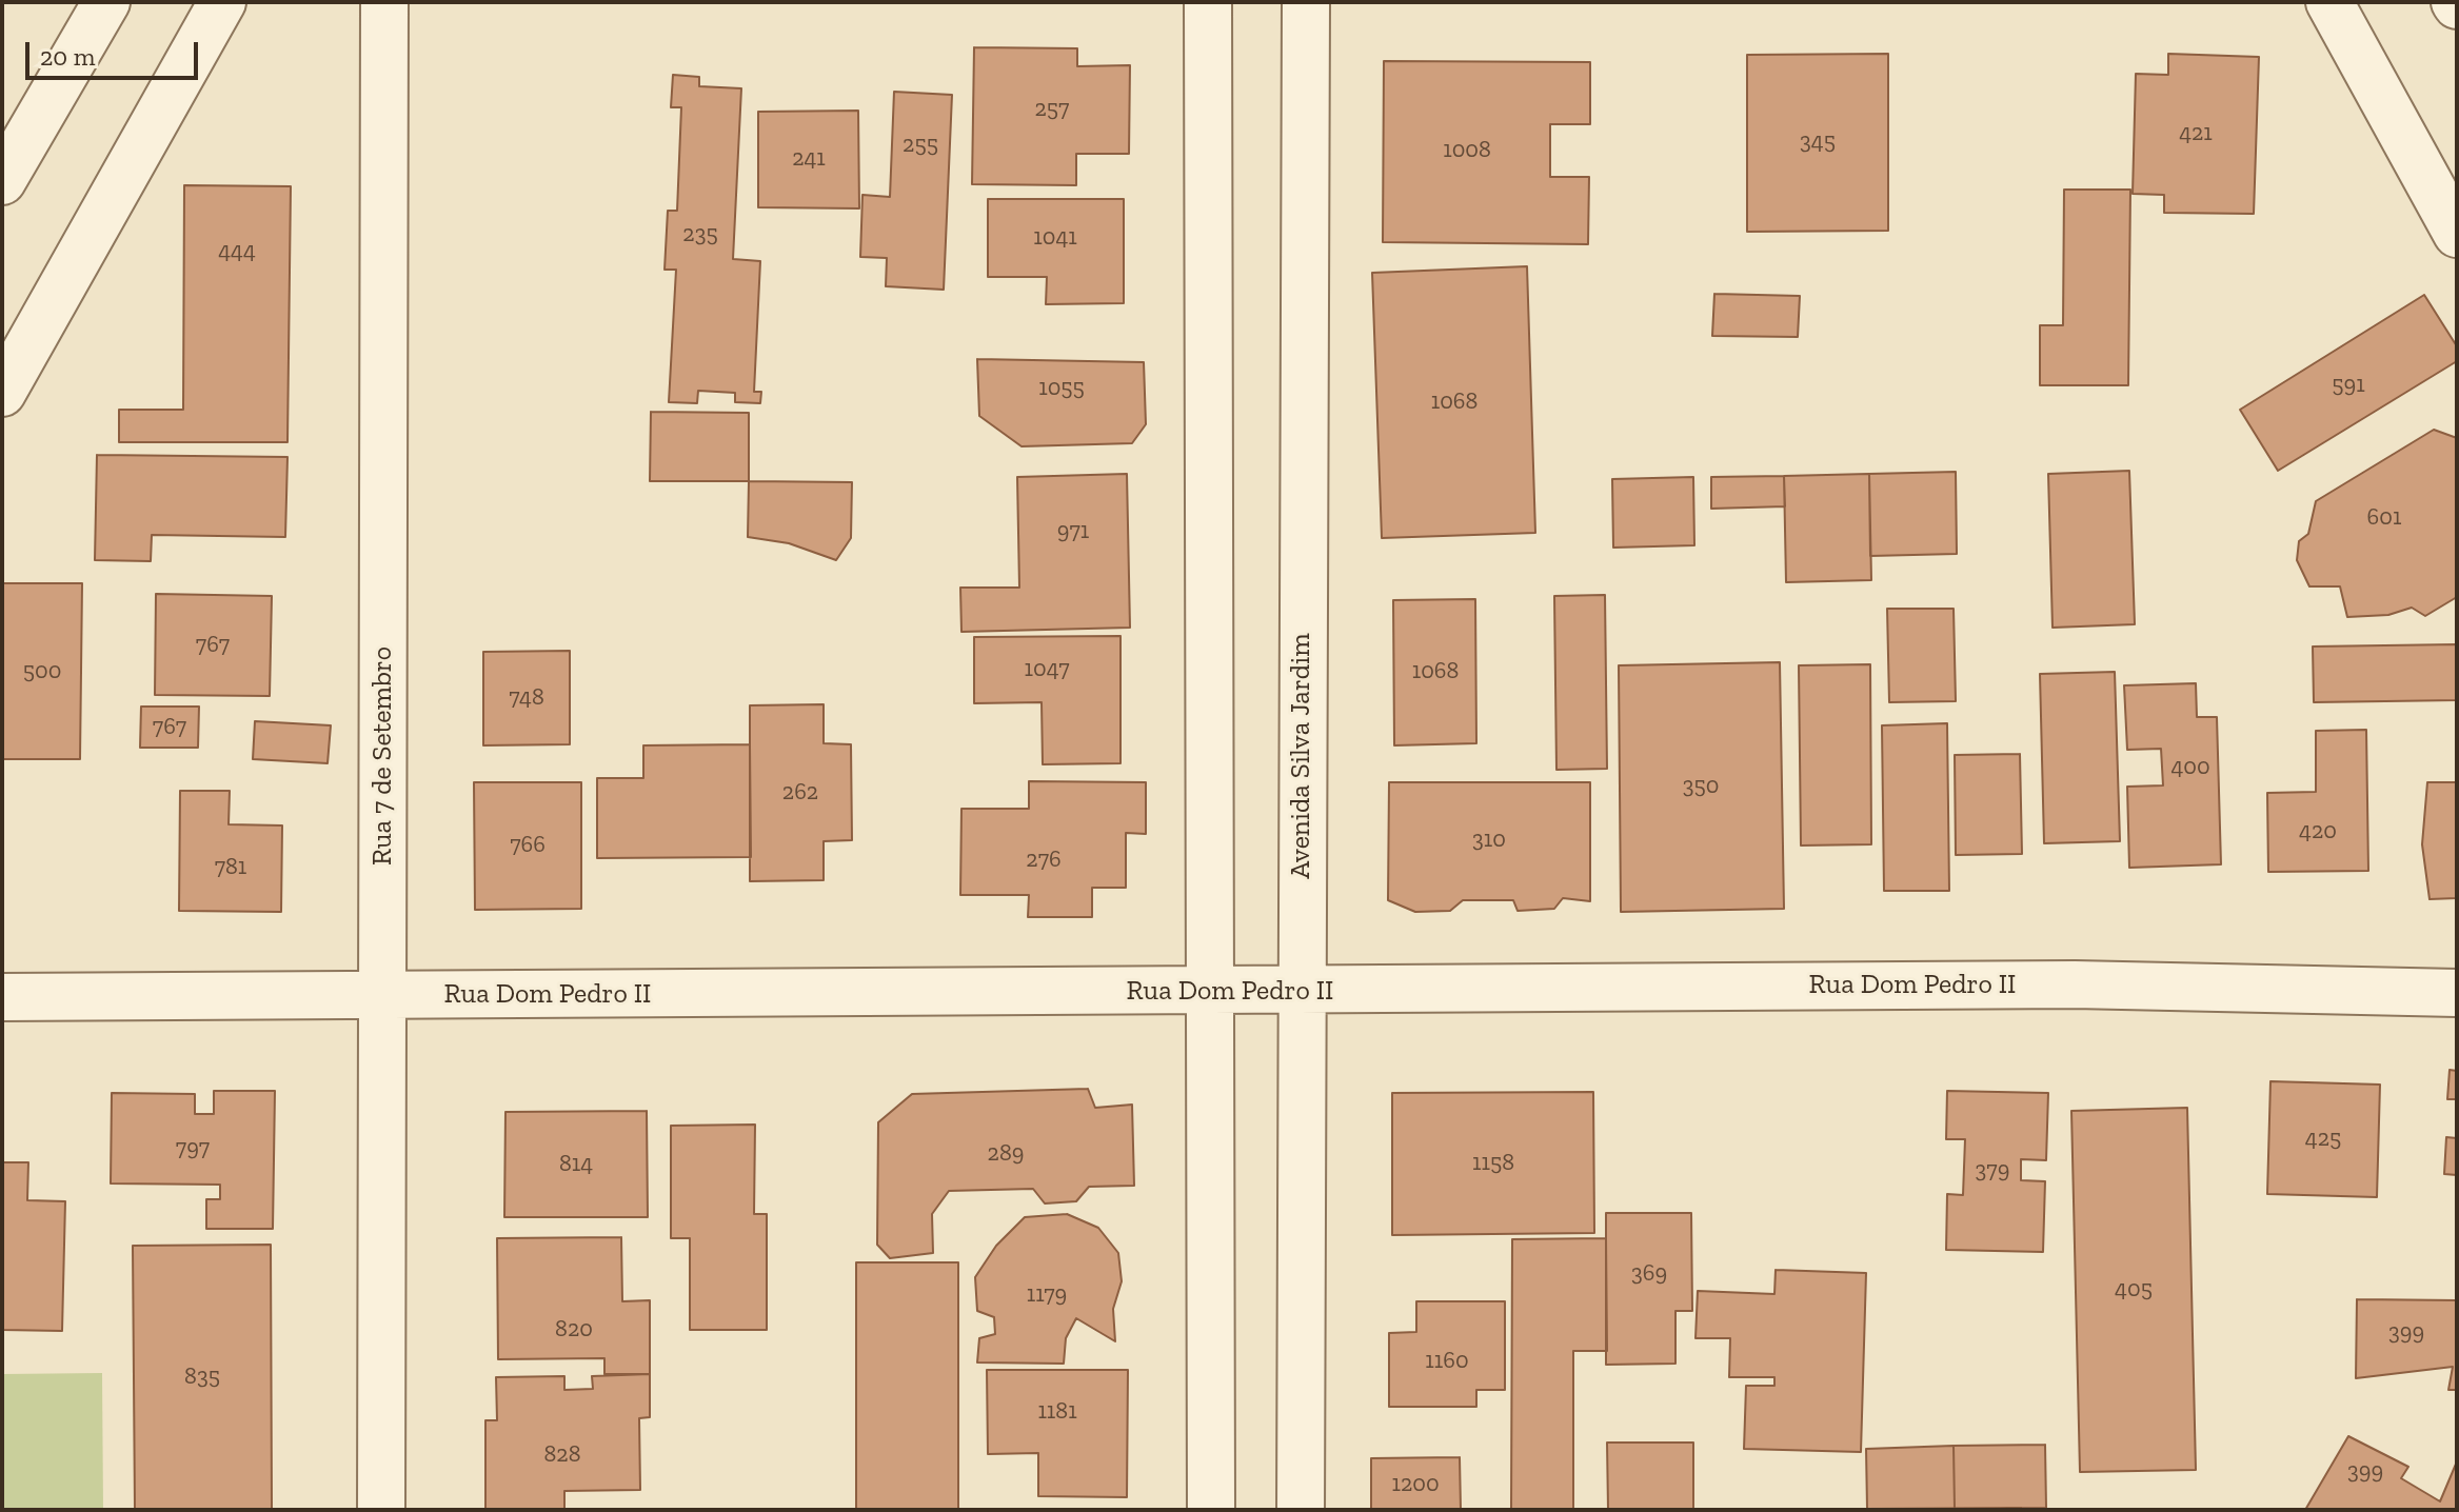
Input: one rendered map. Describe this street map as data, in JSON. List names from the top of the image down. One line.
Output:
{"streets":{"street":["Rua 7 de Setembro","Avenida Silva Jardim","Rua Dom Pedro II"]},"crossings":[["Rua 7 de Setembro","Rua Dom Pedro II"],["Avenida Silva Jardim","Rua Dom Pedro II"]],"house_numbers":["257","421","345","255","1008","241","235","1041","444","591","1055","1068","601","971","767","1047","500","1068","748","767","400","350","262","420","310","766","276","781","425","797","289","1158","814","379","369","405","1179","820","399","1160","835","1181","828","399","1200"],"scale_bar":"20 m"}
